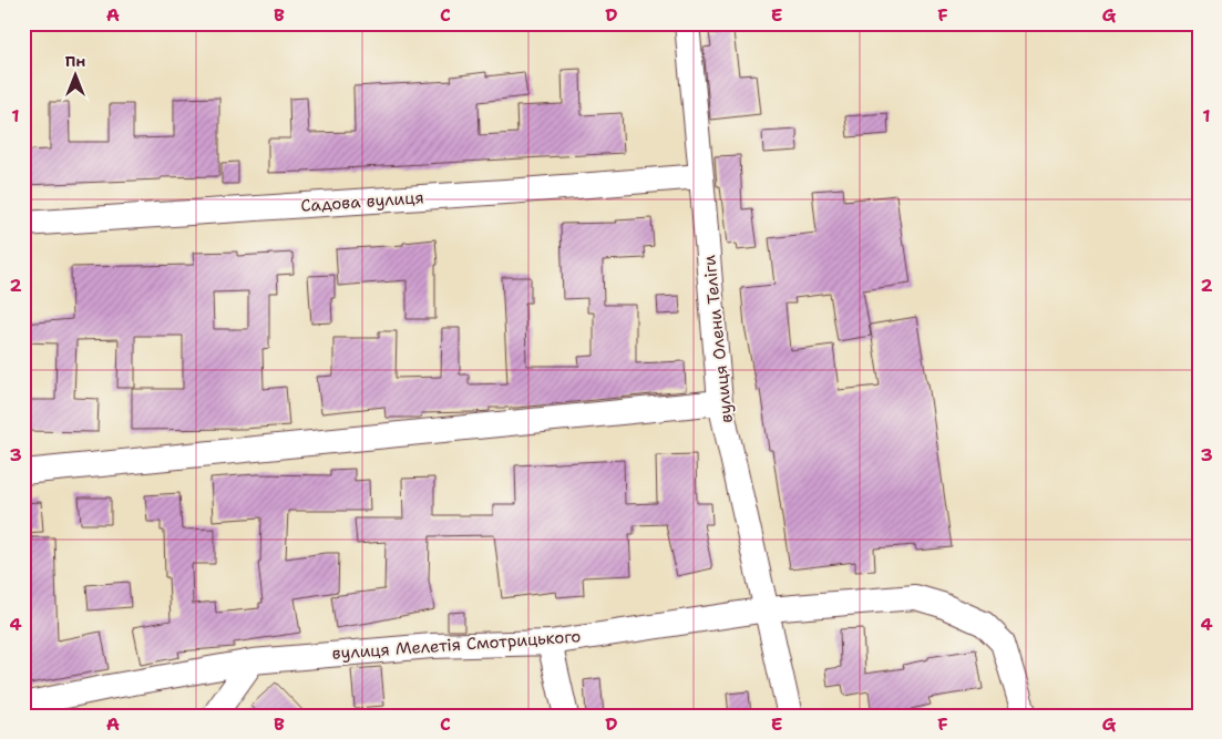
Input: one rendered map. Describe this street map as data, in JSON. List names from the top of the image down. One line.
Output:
{"streets":{"street":["Садова вулиця","вулиця Олени Теліги","вулиця Мелетія Смотрицького"]},"crossings":[["Садова вулиця","вулиця Олени Теліги"],["вулиця Олени Теліги","вулиця Мелетія Смотрицького"]],"north":"top","grid":{"columns":["A","B","C","D","E","F","G"],"rows":["1","2","3","4"]}}
